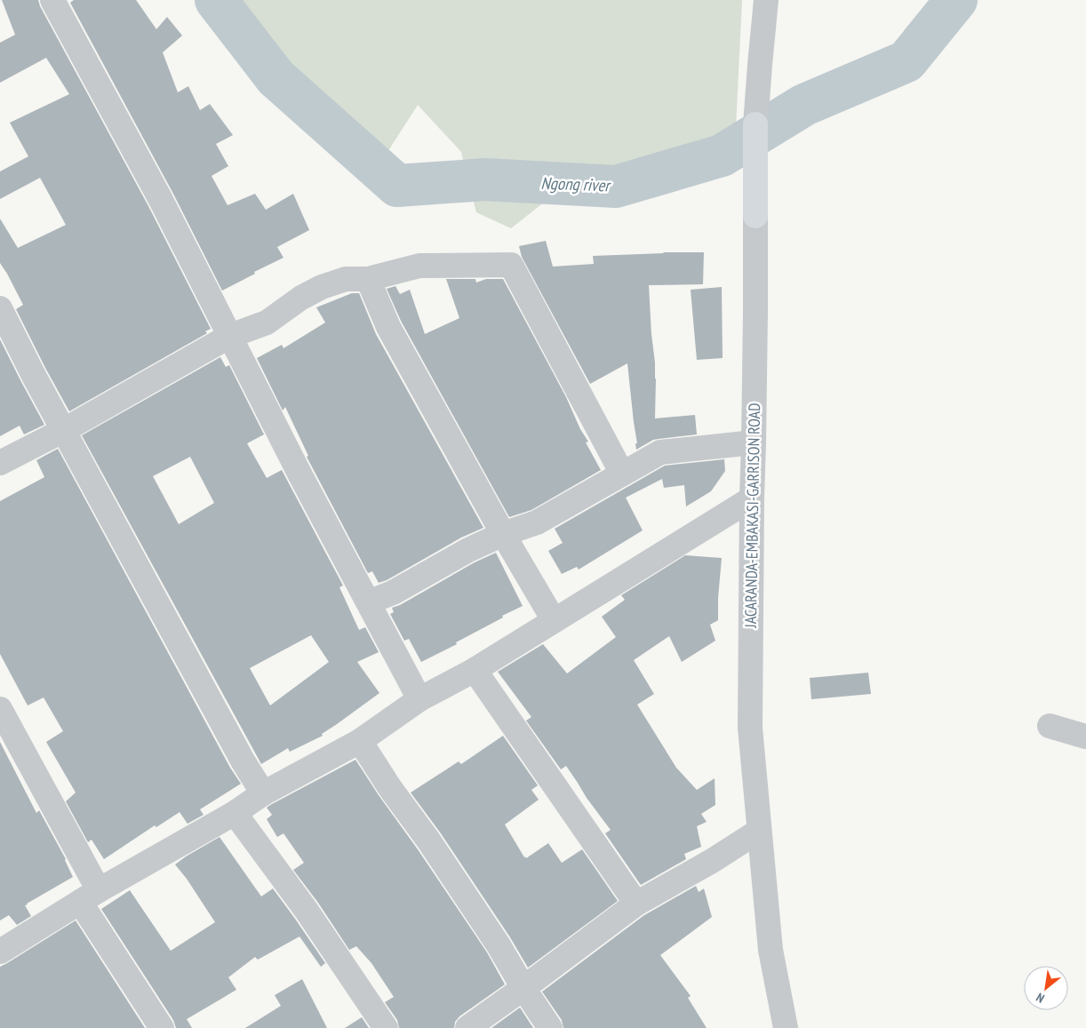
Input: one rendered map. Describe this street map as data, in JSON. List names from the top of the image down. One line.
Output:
{"streets":{"main road":["JACARANDA-EMBAKASI-GARRISON ROAD"]},"water":["Ngong river"],"north":"bottom left"}
